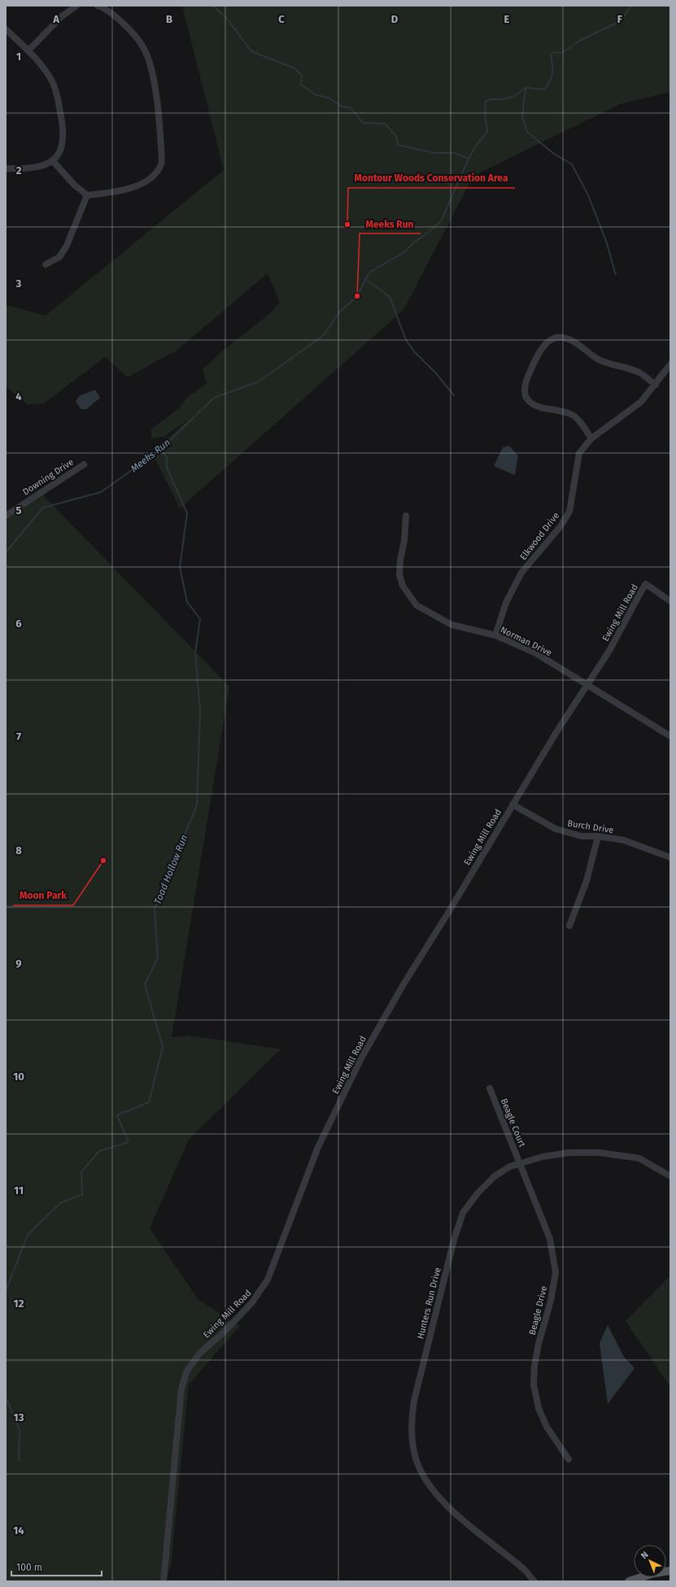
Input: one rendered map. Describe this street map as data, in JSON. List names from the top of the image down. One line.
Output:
{"streets":{"street":["Downing Drive","Elkwood Drive","Ewing Mill Road","Norman Drive","Burch Drive","Beagle Court","Hunters Run Drive","Beagle Drive"]},"crossings":[["Elkwood Drive","Norman Drive"],["Ewing Mill Road","Norman Drive"],["Ewing Mill Road","Burch Drive"],["Beagle Court","Hunters Run Drive"],["Beagle Court","Beagle Drive"],["Hunters Run Drive","Beagle Drive"]],"water":["Meeks Run","Toad Hollow Run"],"places":["Montour Woods Conservation Area","Meeks Run","Moon Park"],"scale_bar":"100 m","north":"top left","grid":{"columns":["A","B","C","D","E","F"],"rows":["1","2","3","4","5","6","7","8","9","10","11","12","13","14"]}}
